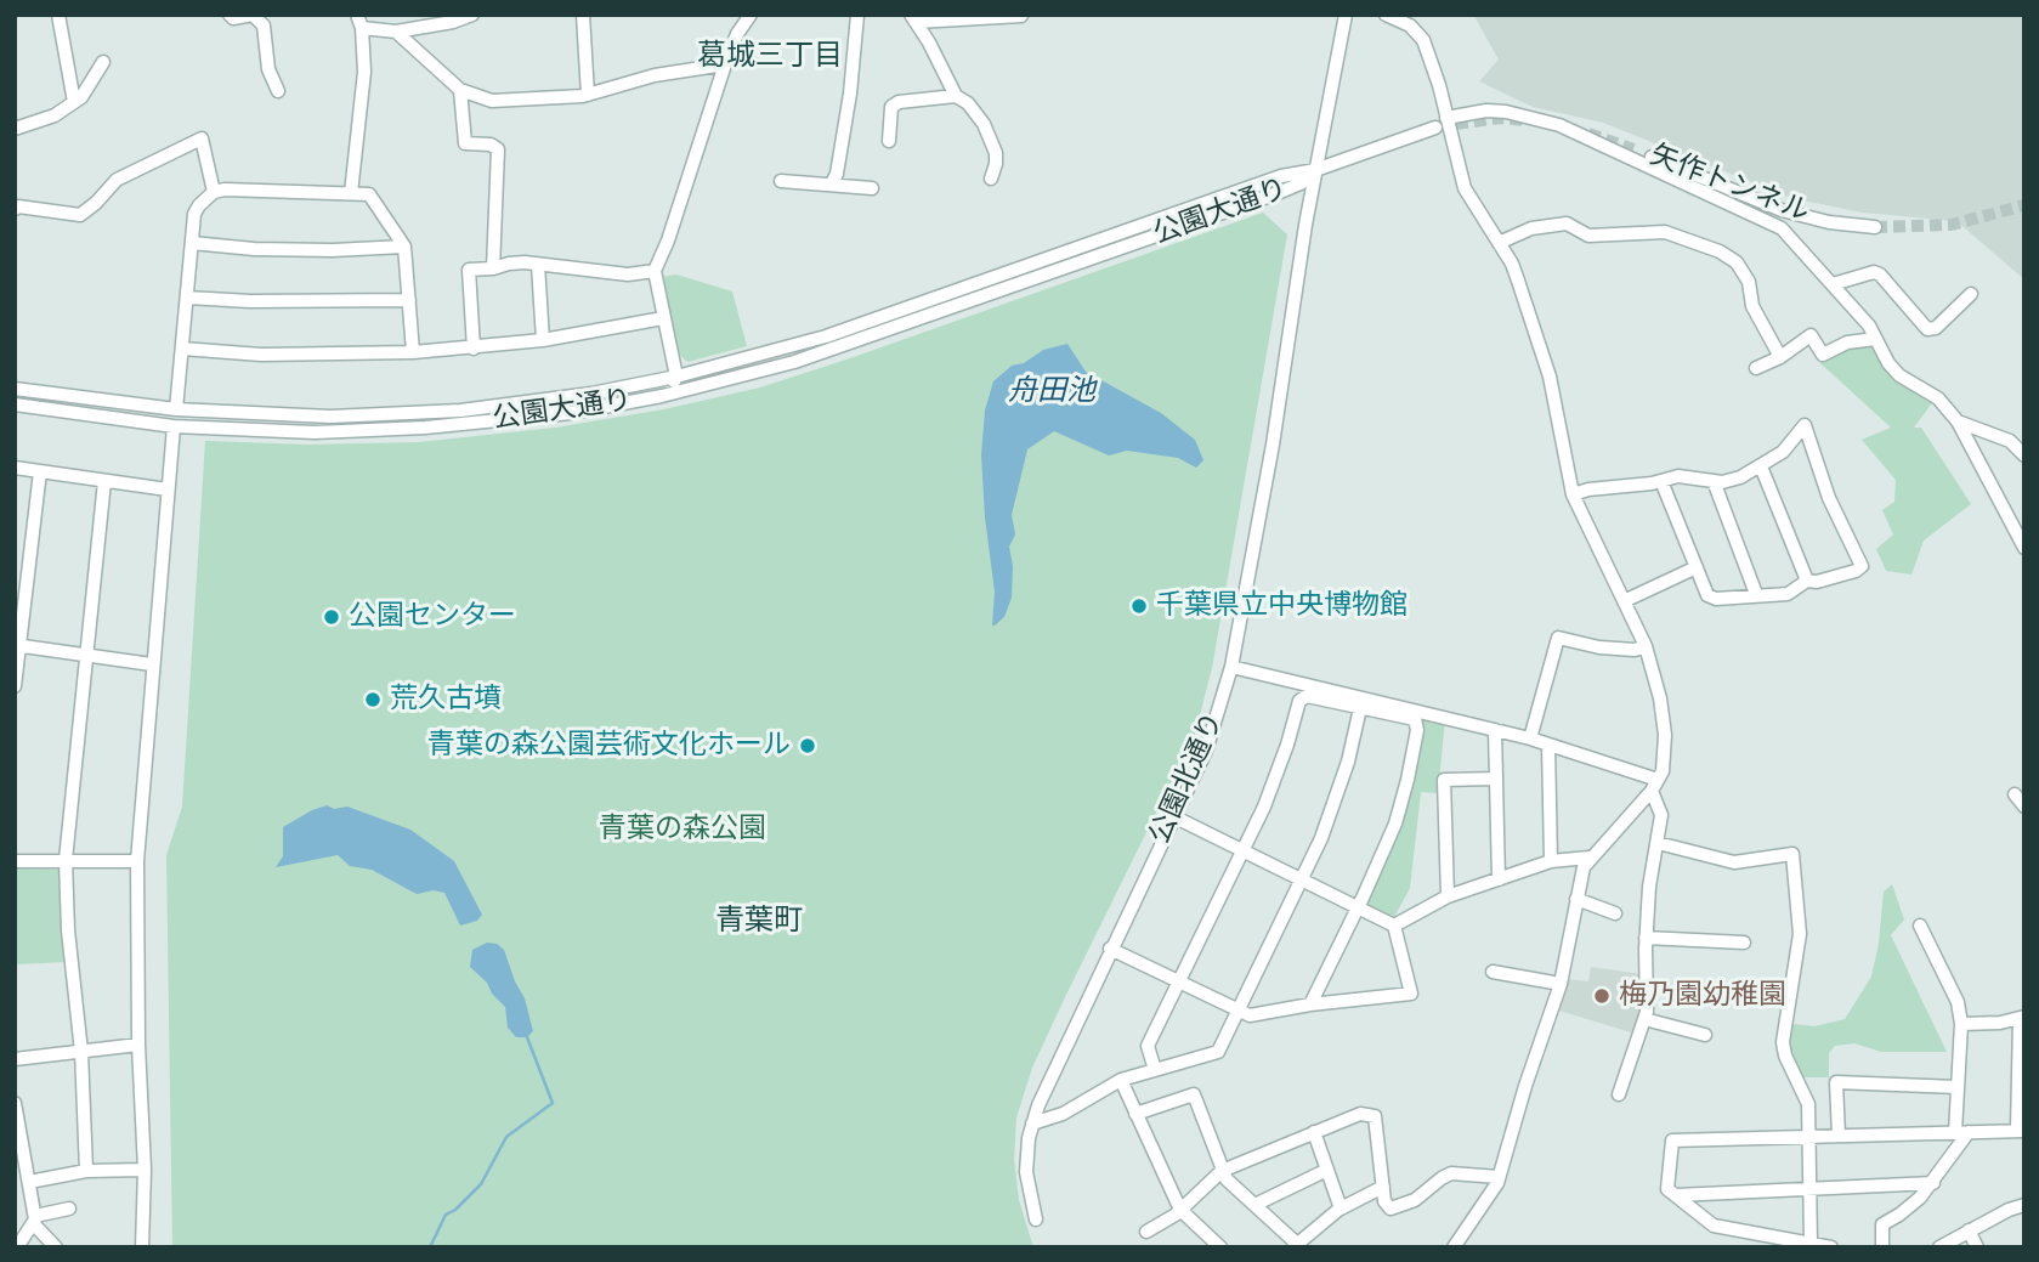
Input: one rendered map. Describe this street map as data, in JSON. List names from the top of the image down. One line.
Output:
{"streets":{"street":["矢作トンネル","公園大通り","公園北通り"]},"crossings":[["公園大通り","公園北通り"]],"districts":["葛城三丁目","青葉町"],"water":["舟田池"],"parks":["青葉の森公園"],"places":["千葉県立中央博物館","公園センター","荒久古墳","青葉の森公園芸術文化ホール","梅乃園幼稚園"]}
